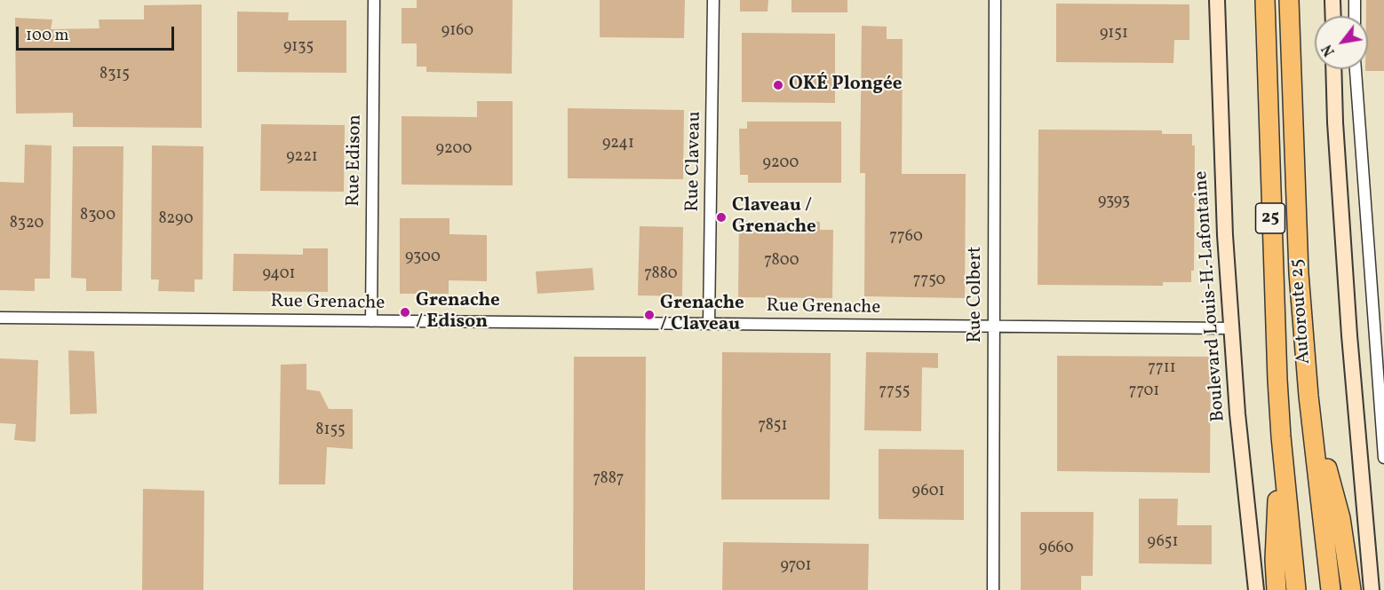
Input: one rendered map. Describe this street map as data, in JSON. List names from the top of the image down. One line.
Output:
{"streets":{"highway":["25","Autoroute 25"],"main road":["Boulevard Louis-H.-Lafontaine"],"street":["Rue Edison","Rue Claveau","Rue Colbert","Rue Grenache"]},"crossings":[["Rue Edison","Rue Grenache"],["Rue Claveau","Rue Grenache"],["Rue Colbert","Rue Grenache"],["Boulevard Louis-H.-Lafontaine","Rue Grenache"]],"places":["OKÉ Plongée","Claveau / Grenache","Grenache / Edison","Grenache / Claveau"],"house_numbers":["9160","9151","9135","8315","9241","9200","9221","9200","9393","8300","8290","8320","7760","9300","7800","9401","7880","7750","7711","7755","7701","7851","8155","7887","9601","9651","9660","9701"],"scale_bar":"100 m","north":"bottom left"}
